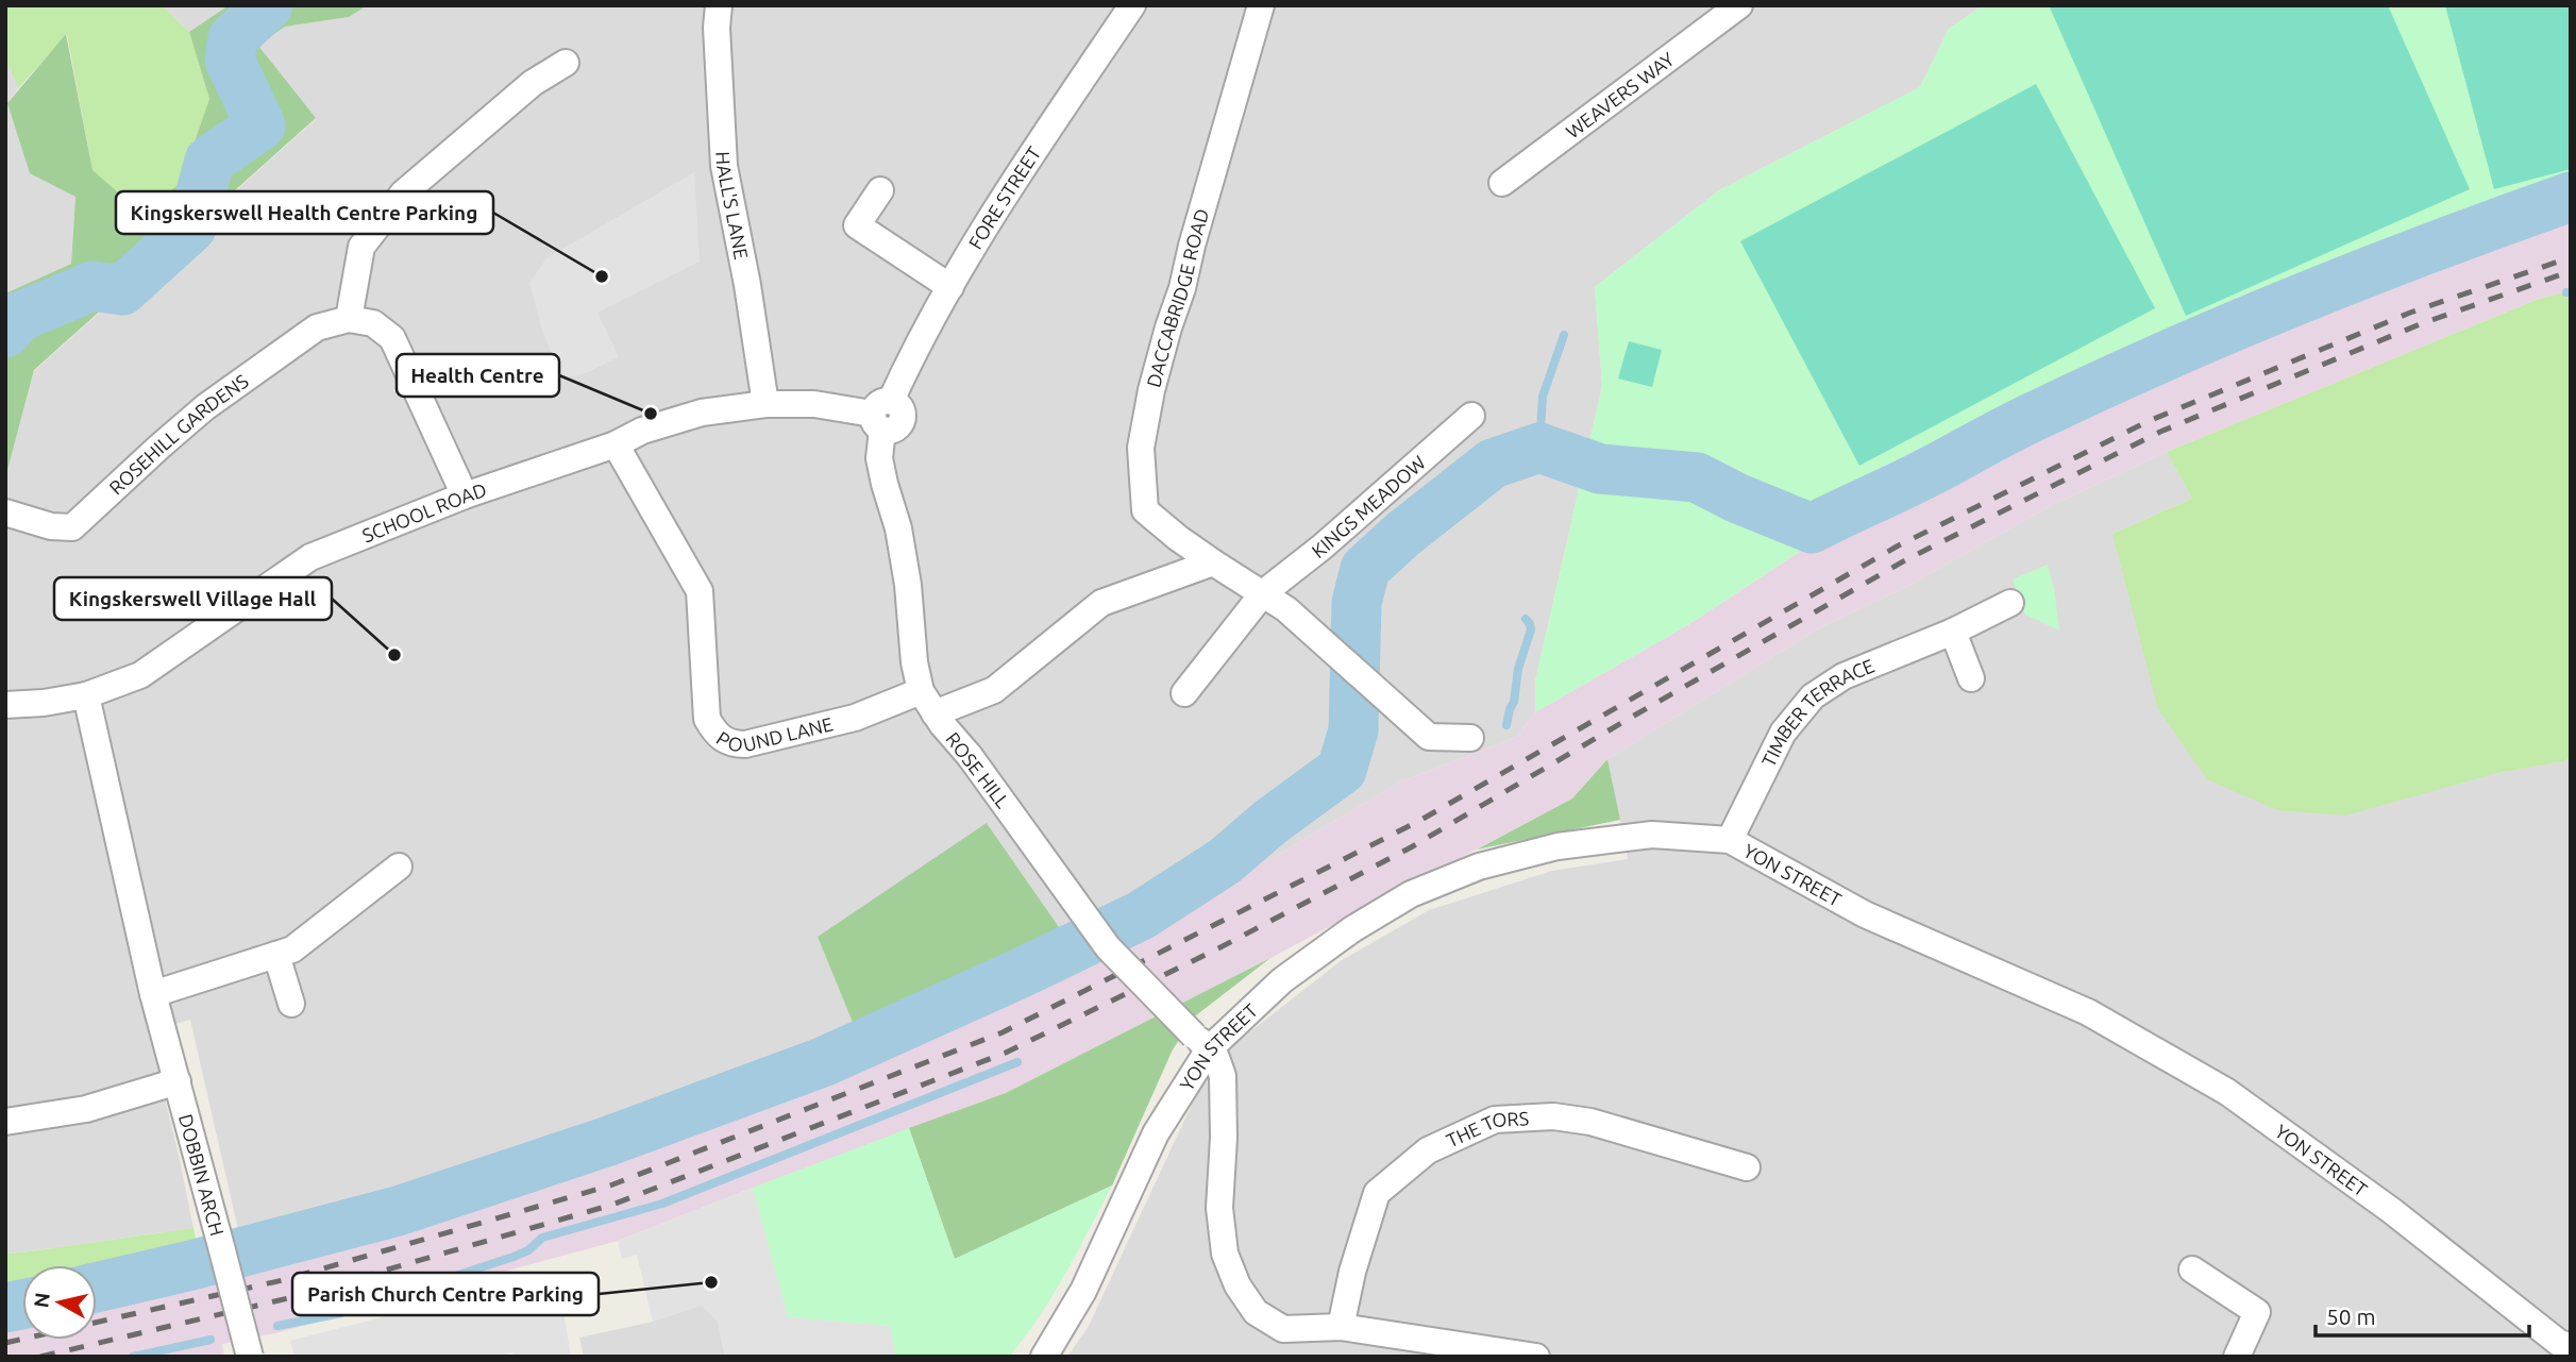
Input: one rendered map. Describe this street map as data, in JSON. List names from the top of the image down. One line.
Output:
{"streets":{"street":["WEAVERS WAY","FORE STREET","HALL'S LANE","DACCABRIDGE ROAD","ROSEHILL GARDENS","KINGS MEADOW","SCHOOL ROAD","TIMBER TERRACE","POUND LANE","ROSE HILL","YON STREET","THE TORS","DOBBIN ARCH"]},"crossings":[["FORE STREET","SCHOOL ROAD"],["FORE STREET","ROSE HILL"],["HALL'S LANE","SCHOOL ROAD"],["DACCABRIDGE ROAD","KINGS MEADOW"],["SCHOOL ROAD","POUND LANE"],["SCHOOL ROAD","ROSE HILL"],["SCHOOL ROAD","DOBBIN ARCH"],["TIMBER TERRACE","YON STREET"],["POUND LANE","ROSE HILL"],["ROSE HILL","YON STREET"]],"places":["Kingskerswell Health Centre Parking","Health Centre","Kingskerswell Village Hall","Parish Church Centre Parking"],"scale_bar":"50 m","north":"left"}
